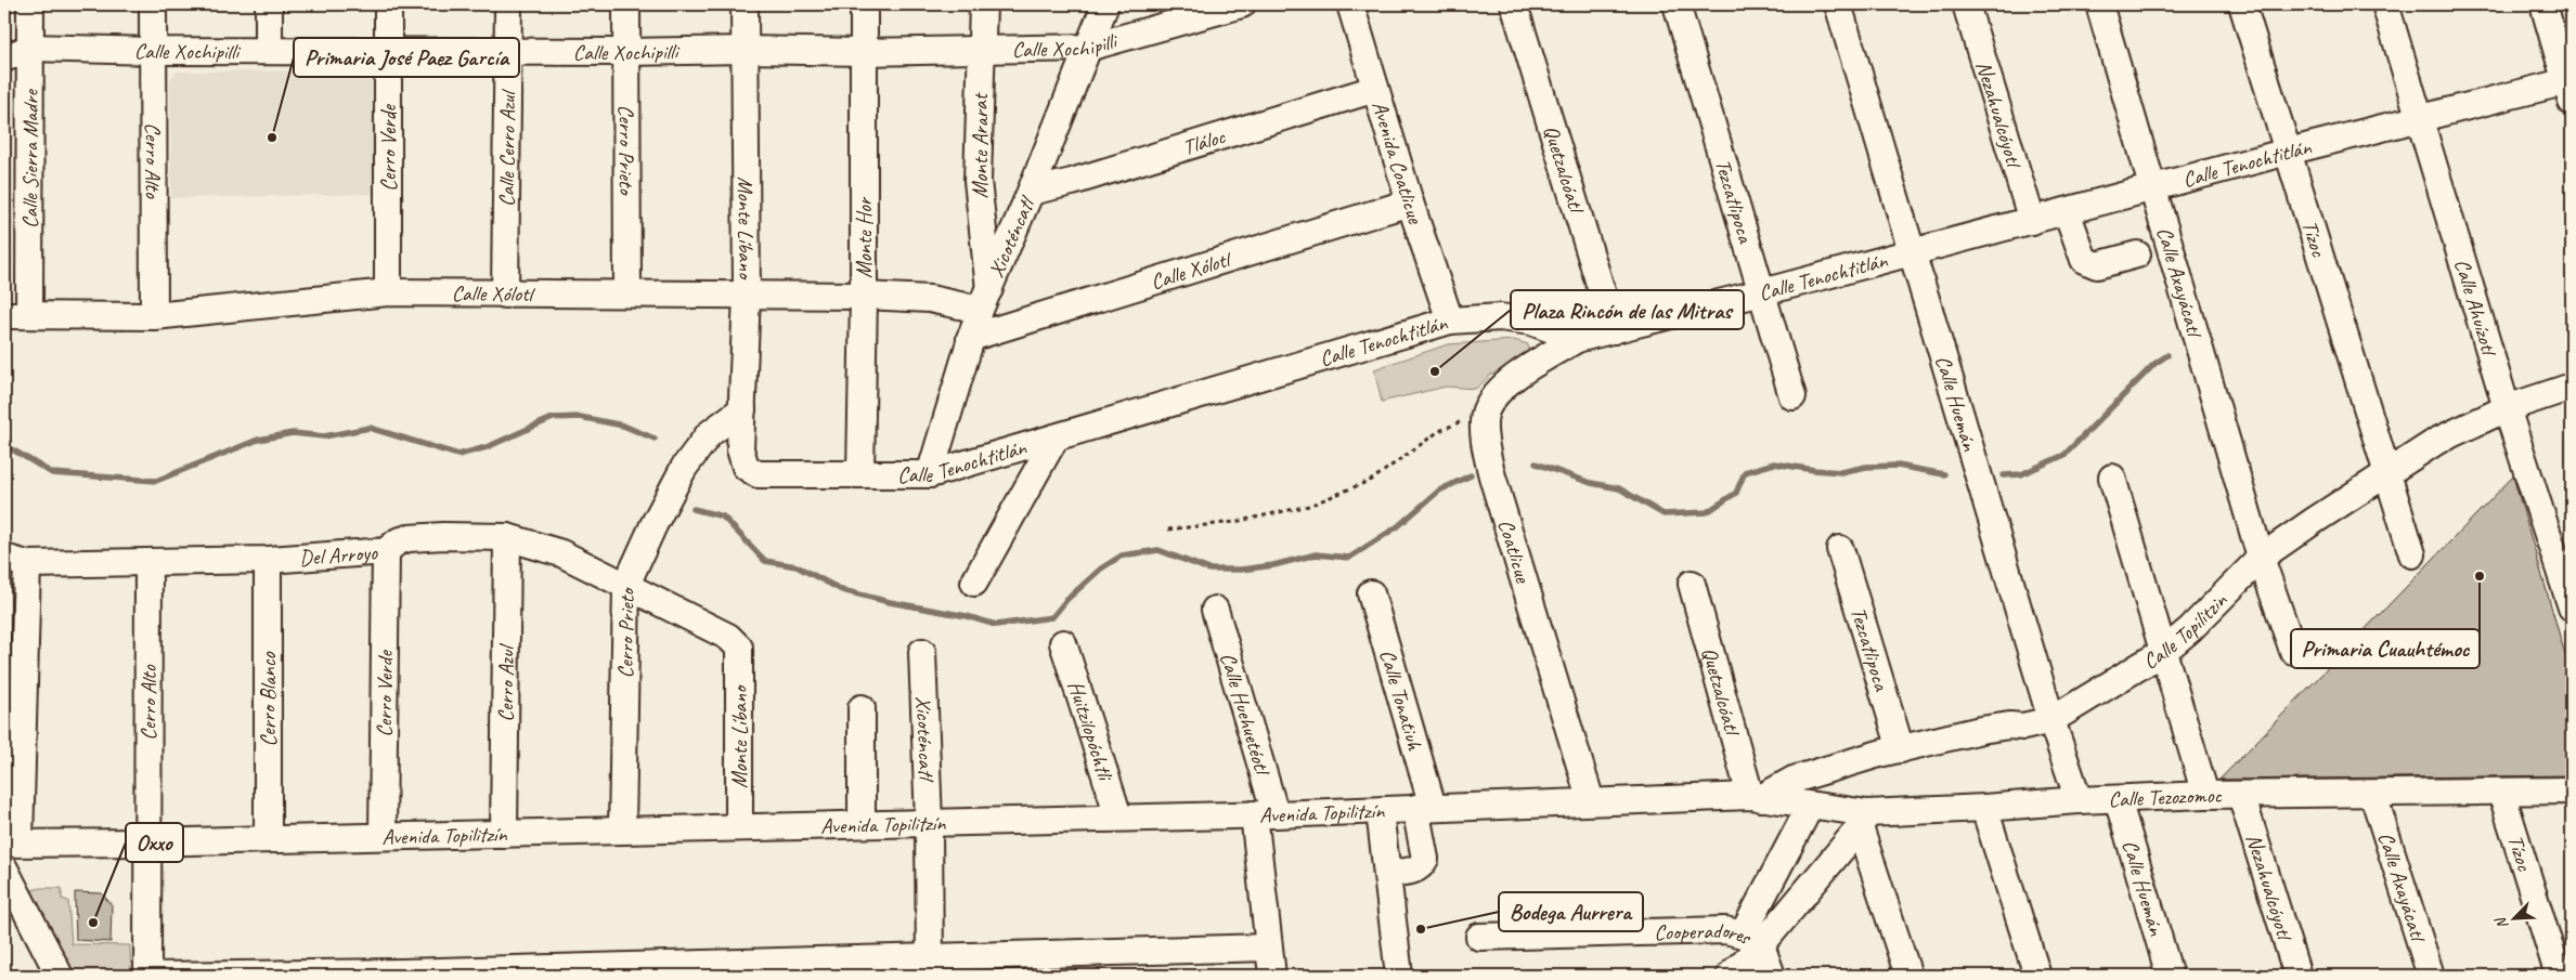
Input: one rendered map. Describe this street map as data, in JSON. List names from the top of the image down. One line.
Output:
{"streets":{"street":["Calle Xochipilli","Nezahualcóyotl","Tláloc","Monte Ararat","Cerro Verde","Cerro Prieto","Calle Cerro Azul","Calle Sierra Madre","Cerro Alto","Avenida Coatlicue","Calle Tenochtitlán","Quetzalcóatl","Tezcatlipoca","Monte Líbano","Xicoténcatl","Monte Hor","Tízoc","Calle Xólotl","Calle Axayácatl","Calle Ahuízotl","Calle Huemán","Coatlicue","Del Arroyo","Calle Topilitzin","Cerro Azul","Cerro Blanco","Calle Tonatiuh","Calle Huehuetéotl","Huitzilopóchtli","Calle Tezozomoc","Avenida Topilitzín","Cooperadores"]},"crossings":[["Calle Xochipilli","Monte Ararat"],["Calle Xochipilli","Cerro Verde"],["Calle Xochipilli","Cerro Prieto"],["Calle Xochipilli","Calle Cerro Azul"],["Calle Xochipilli","Calle Sierra Madre"],["Calle Xochipilli","Cerro Alto"],["Calle Xochipilli","Monte Líbano"],["Calle Xochipilli","Xicoténcatl"],["Calle Xochipilli","Monte Hor"],["Nezahualcóyotl","Calle Tenochtitlán"],["Nezahualcóyotl","Calle Tezozomoc"],["Tláloc","Avenida Coatlicue"],["Tláloc","Xicoténcatl"],["Monte Ararat","Xicoténcatl"],["Monte Ararat","Calle Xólotl"],["Cerro Verde","Calle Xólotl"],["Cerro Verde","Del Arroyo"],["Cerro Verde","Avenida Topilitzín"],["Cerro Prieto","Monte Líbano"],["Cerro Prieto","Calle Xólotl"],["Cerro Prieto","Del Arroyo"],["Cerro Prieto","Avenida Topilitzín"],["Calle Cerro Azul","Calle Xólotl"],["Calle Sierra Madre","Calle Xólotl"],["Cerro Alto","Calle Xólotl"],["Cerro Alto","Del Arroyo"],["Cerro Alto","Avenida Topilitzín"],["Avenida Coatlicue","Calle Tenochtitlán"],["Avenida Coatlicue","Calle Xólotl"],["Calle Tenochtitlán","Quetzalcóatl"],["Calle Tenochtitlán","Tezcatlipoca"],["Calle Tenochtitlán","Monte Líbano"],["Calle Tenochtitlán","Xicoténcatl"],["Calle Tenochtitlán","Monte Hor"],["Calle Tenochtitlán","Tízoc"],["Calle Tenochtitlán","Calle Axayácatl"],["Calle Tenochtitlán","Calle Ahuízotl"],["Calle Tenochtitlán","Calle Huemán"],["Quetzalcóatl","Calle Topilitzin"],["Quetzalcóatl","Calle Tezozomoc"],["Quetzalcóatl","Avenida Topilitzín"],["Tezcatlipoca","Calle Topilitzin"],["Monte Líbano","Calle Xólotl"],["Monte Líbano","Del Arroyo"],["Monte Líbano","Avenida Topilitzín"],["Xicoténcatl","Calle Xólotl"],["Xicoténcatl","Avenida Topilitzín"],["Monte Hor","Calle Xólotl"],["Tízoc","Calle Topilitzin"],["Tízoc","Calle Tezozomoc"],["Calle Axayácatl","Calle Topilitzin"],["Calle Axayácatl","Calle Tezozomoc"],["Calle Ahuízotl","Calle Topilitzin"],["Calle Huemán","Calle Topilitzin"],["Calle Huemán","Calle Tezozomoc"],["Coatlicue","Avenida Topilitzín"],["Del Arroyo","Cerro Azul"],["Del Arroyo","Cerro Blanco"],["Calle Topilitzin","Calle Tezozomoc"],["Calle Topilitzin","Avenida Topilitzín"],["Cerro Azul","Avenida Topilitzín"],["Cerro Blanco","Avenida Topilitzín"],["Calle Tonatiuh","Avenida Topilitzín"],["Calle Huehuetéotl","Avenida Topilitzín"],["Huitzilopóchtli","Avenida Topilitzín"],["Calle Tezozomoc","Avenida Topilitzín"]],"places":["Primaria José Paez García","Plaza Rincón de las Mitras","Primaria Cuauhtémoc","Oxxo","Bodega Aurrera"],"north":"bottom left"}
